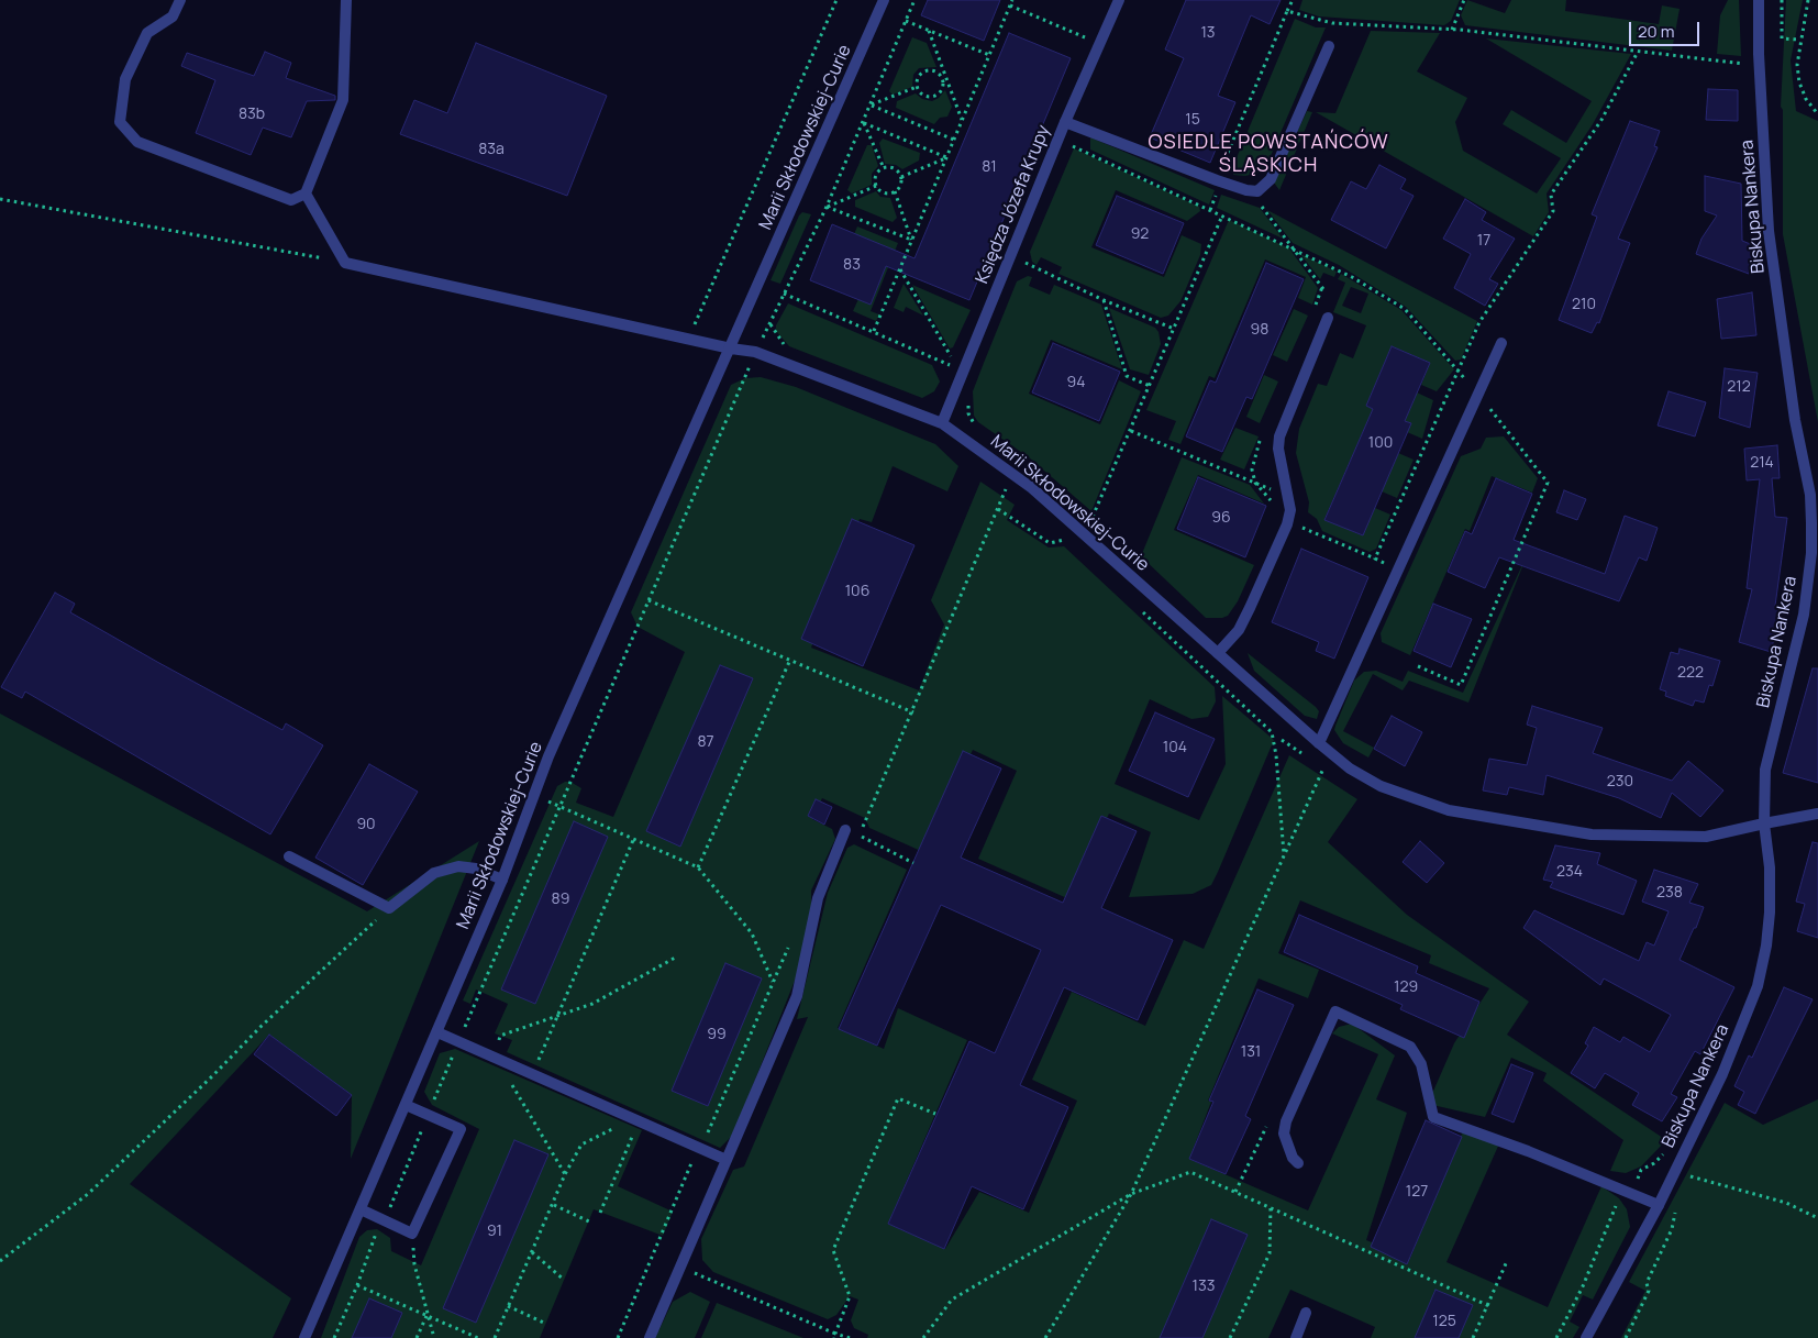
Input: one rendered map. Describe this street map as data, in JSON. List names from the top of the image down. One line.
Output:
{"streets":{"street":["Marii Skłodowskiej-Curie","Księdza Józefa Krupy","Biskupa Nankera"]},"crossings":[["Marii Skłodowskiej-Curie","Księdza Józefa Krupy"],["Marii Skłodowskiej-Curie","Biskupa Nankera"]],"districts":["OSIEDLE POWSTAŃCÓW ŚLĄSKICH"],"house_numbers":["13","83b","15","83a","81","92","17","83","210","98","94","212","100","214","96","106","222","87","104","230","90","234","238","89","129","99","131","127","91","133","125"],"scale_bar":"20 m"}
